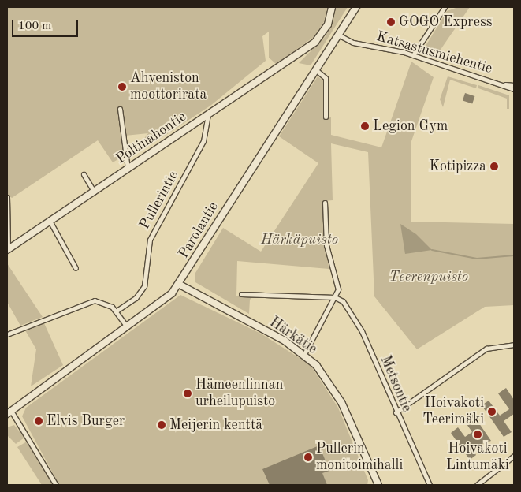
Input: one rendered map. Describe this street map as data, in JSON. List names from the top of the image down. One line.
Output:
{"streets":{"main road":["Poltinahontie","Parolantie","Härkätie"],"street":["Katsastusmiehentie","Pullerintie","Metsontie"]},"crossings":[["Katsastusmiehentie","Parolantie"],["Poltinahontie","Pullerintie"],["Parolantie","Härkätie"]],"parks":["Härkäpuisto","Teerenpuisto"],"places":["GOGO Express","Ahveniston moottorirata","Legion Gym","Kotipizza","Hämeenlinnan urheilupuisto","Hoivakoti Teerimäki","Elvis Burger","Meijerin kenttä","Hoivakoti Lintumäki","Pullerin monitoimihalli"],"scale_bar":"100 m"}
